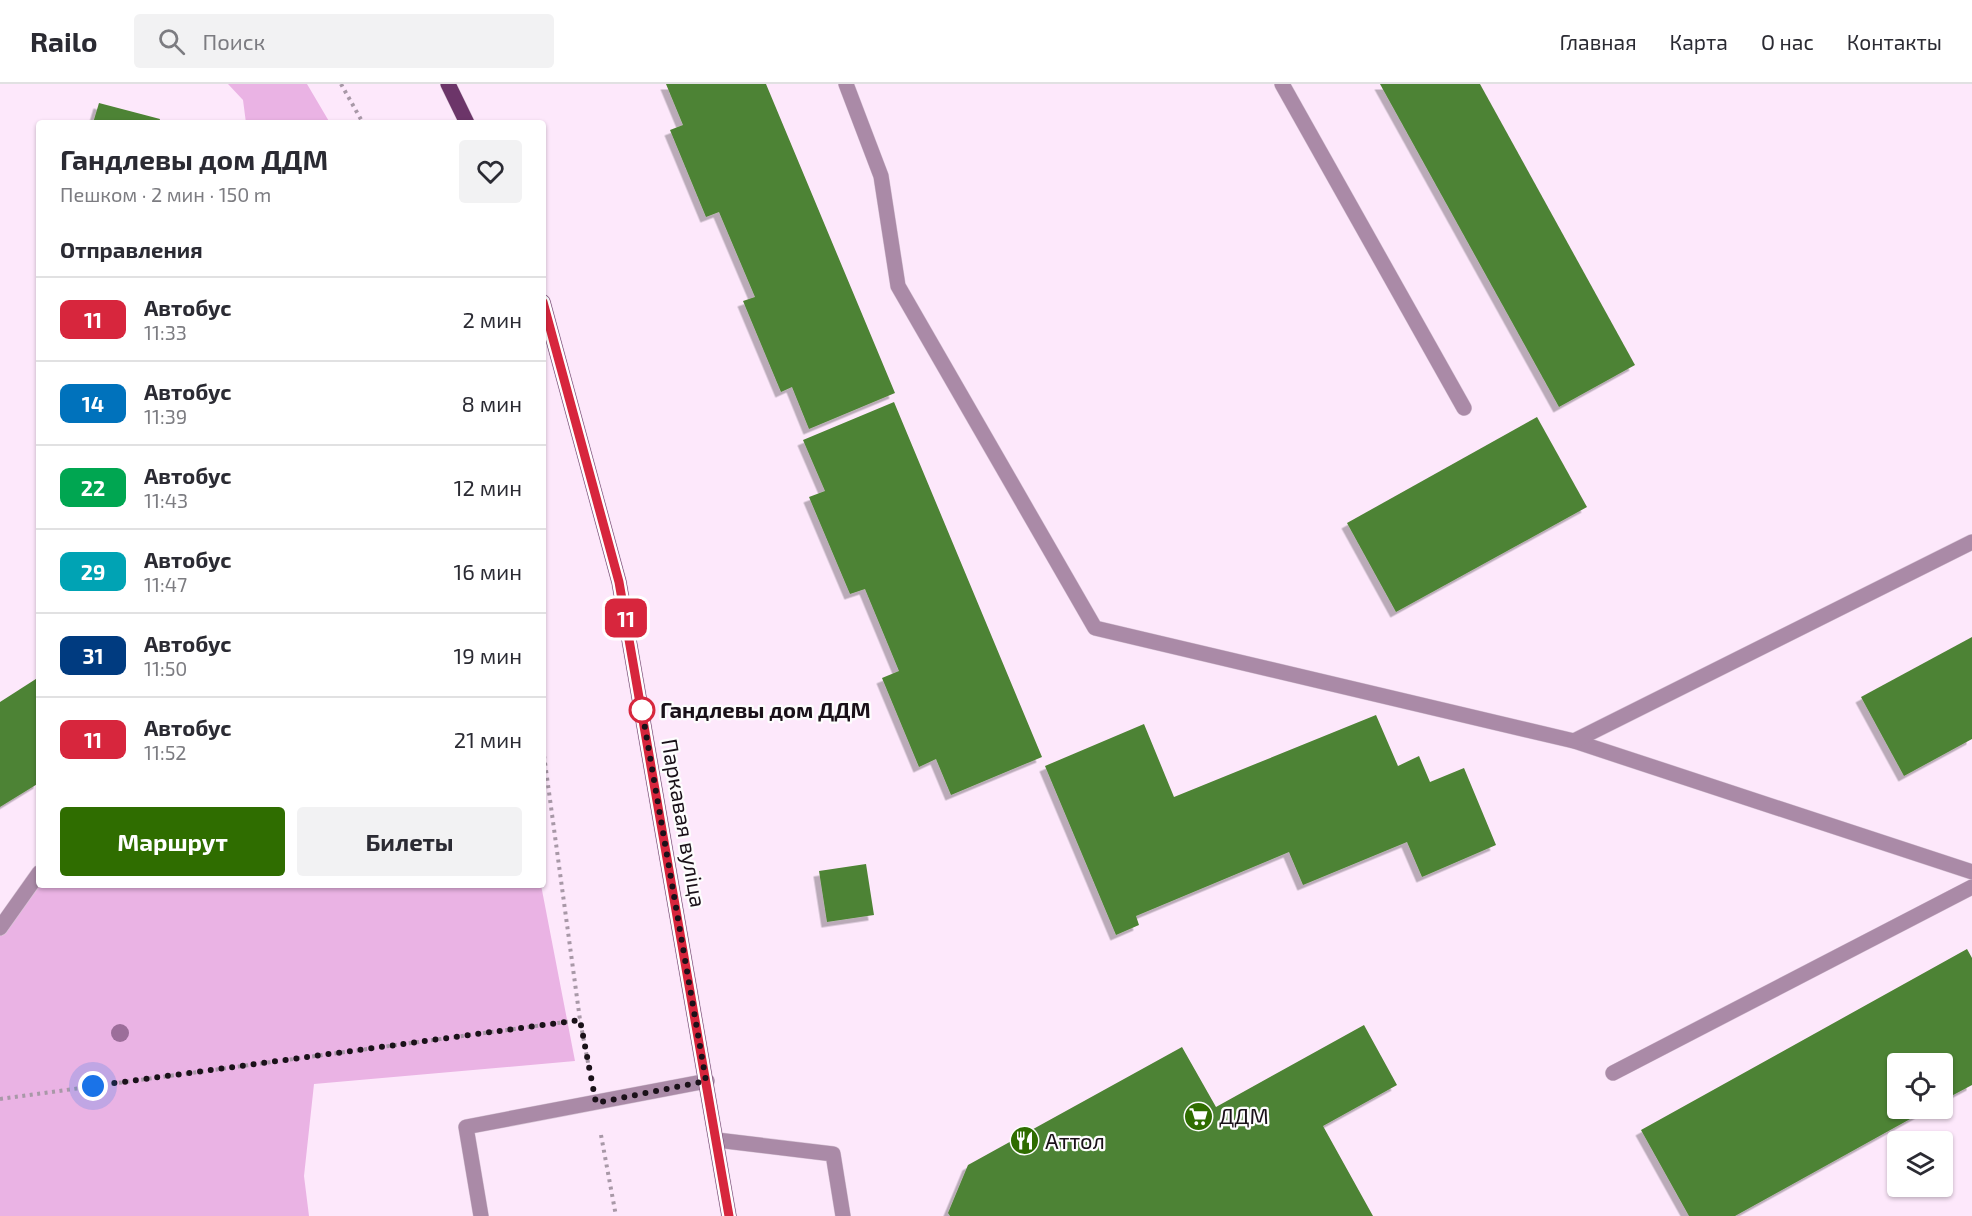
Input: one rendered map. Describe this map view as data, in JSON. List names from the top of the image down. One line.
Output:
{"streets":{"main road":["Паркавая вуліца"]},"places":{"other":["Гандлевы дом ДДМ"],"supermarket":["ДДМ"],"restaurant":["Аттол"]},"lines":["bus line 11"],"page":{"header":"Railo","search":"Поиск","nav":["Главная","Карта","О нас","Контакты"],"on_map":"11","heading":[["Гандлевы дом ДДМ","Пешком · 2 мин · 150 m"],"Отправления"],"list":[{"mark":"11","name":"Автобус","note":"11:33","value":"2 мин"},{"mark":"14","name":"Автобус","note":"11:39","value":"8 мин"},{"mark":"22","name":"Автобус","note":"11:43","value":"12 мин"},{"mark":"29","name":"Автобус","note":"11:47","value":"16 мин"},{"mark":"31","name":"Автобус","note":"11:50","value":"19 мин"},{"mark":"11","name":"Автобус","note":"11:52","value":"21 мин"}],"buttons":["Маршрут","Билеты"]}}
